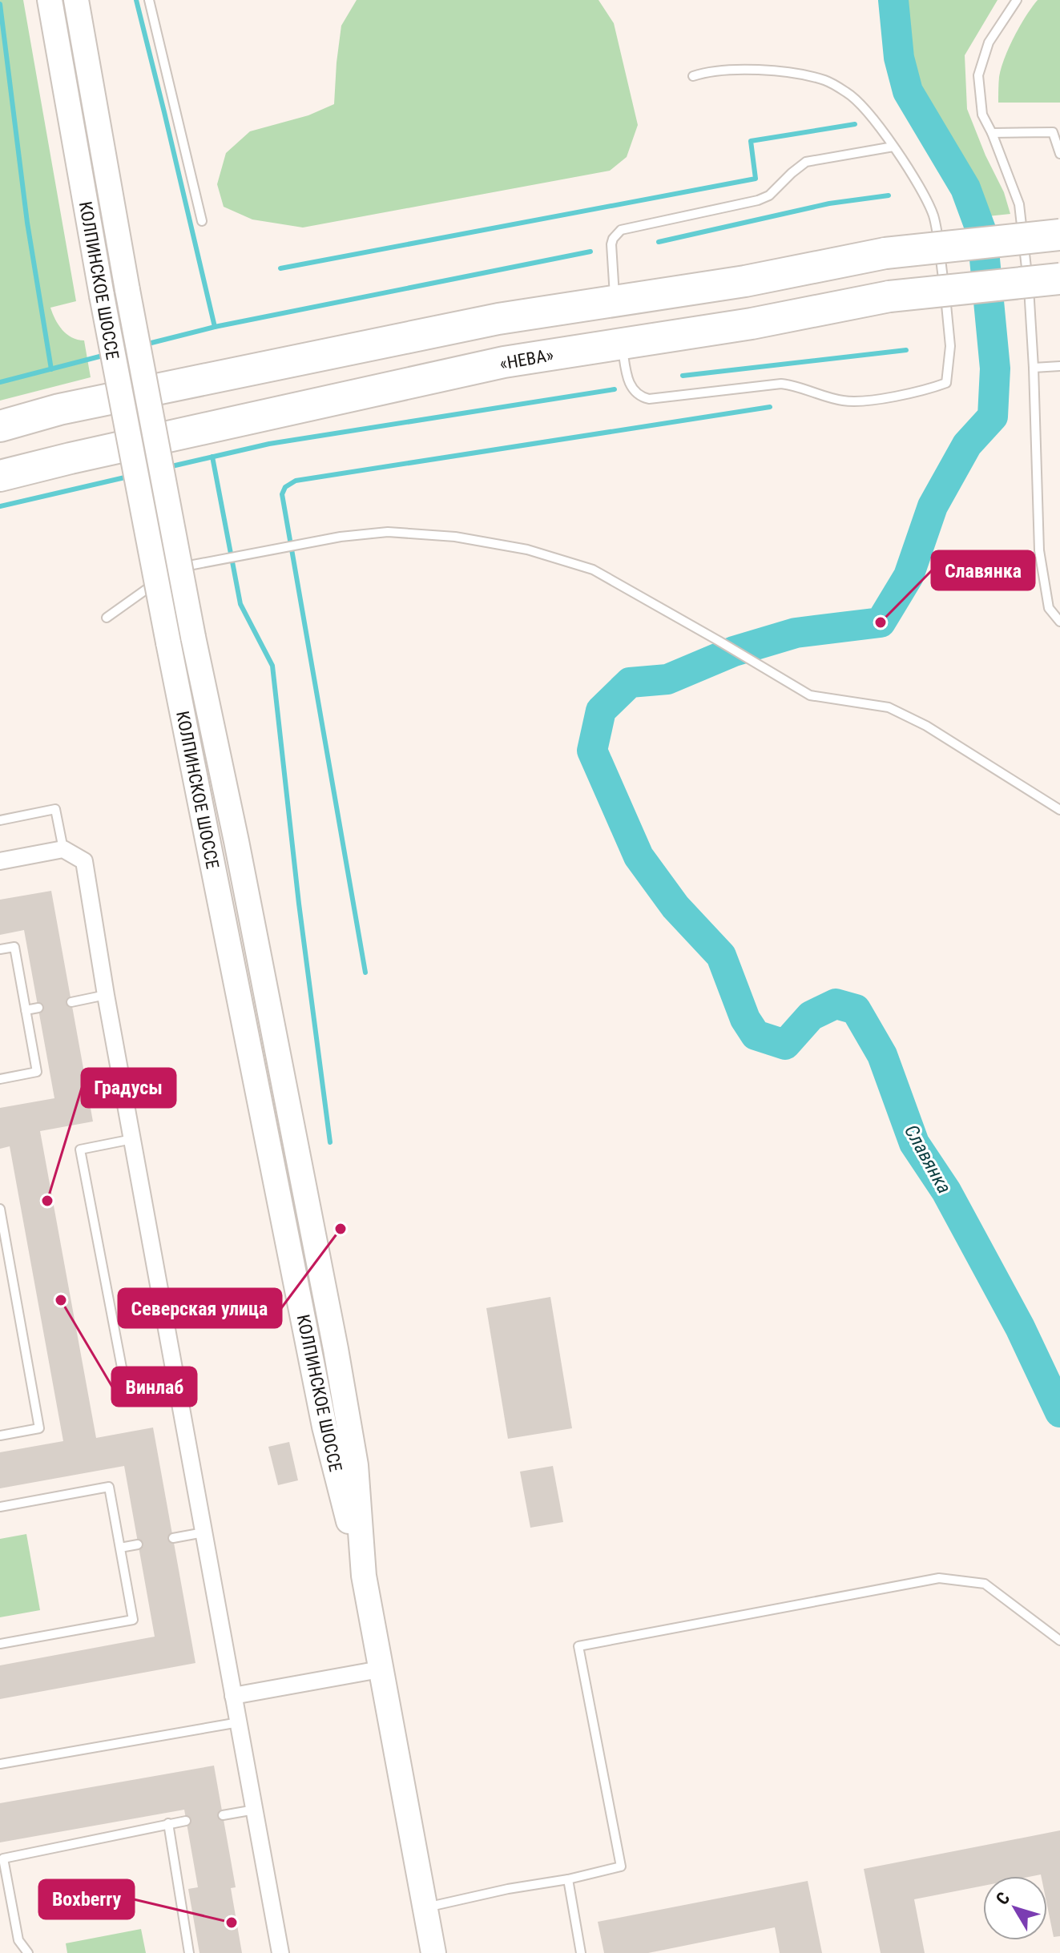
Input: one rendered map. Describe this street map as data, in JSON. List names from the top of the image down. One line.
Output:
{"streets":{"highway":["«НЕВА»"],"main road":["КОЛПИНСКОЕ ШОССЕ"]},"water":["Славянка"],"places":["Славянка","Градусы","Северская улица","Винлаб","Boxberry"],"north":"top left"}
